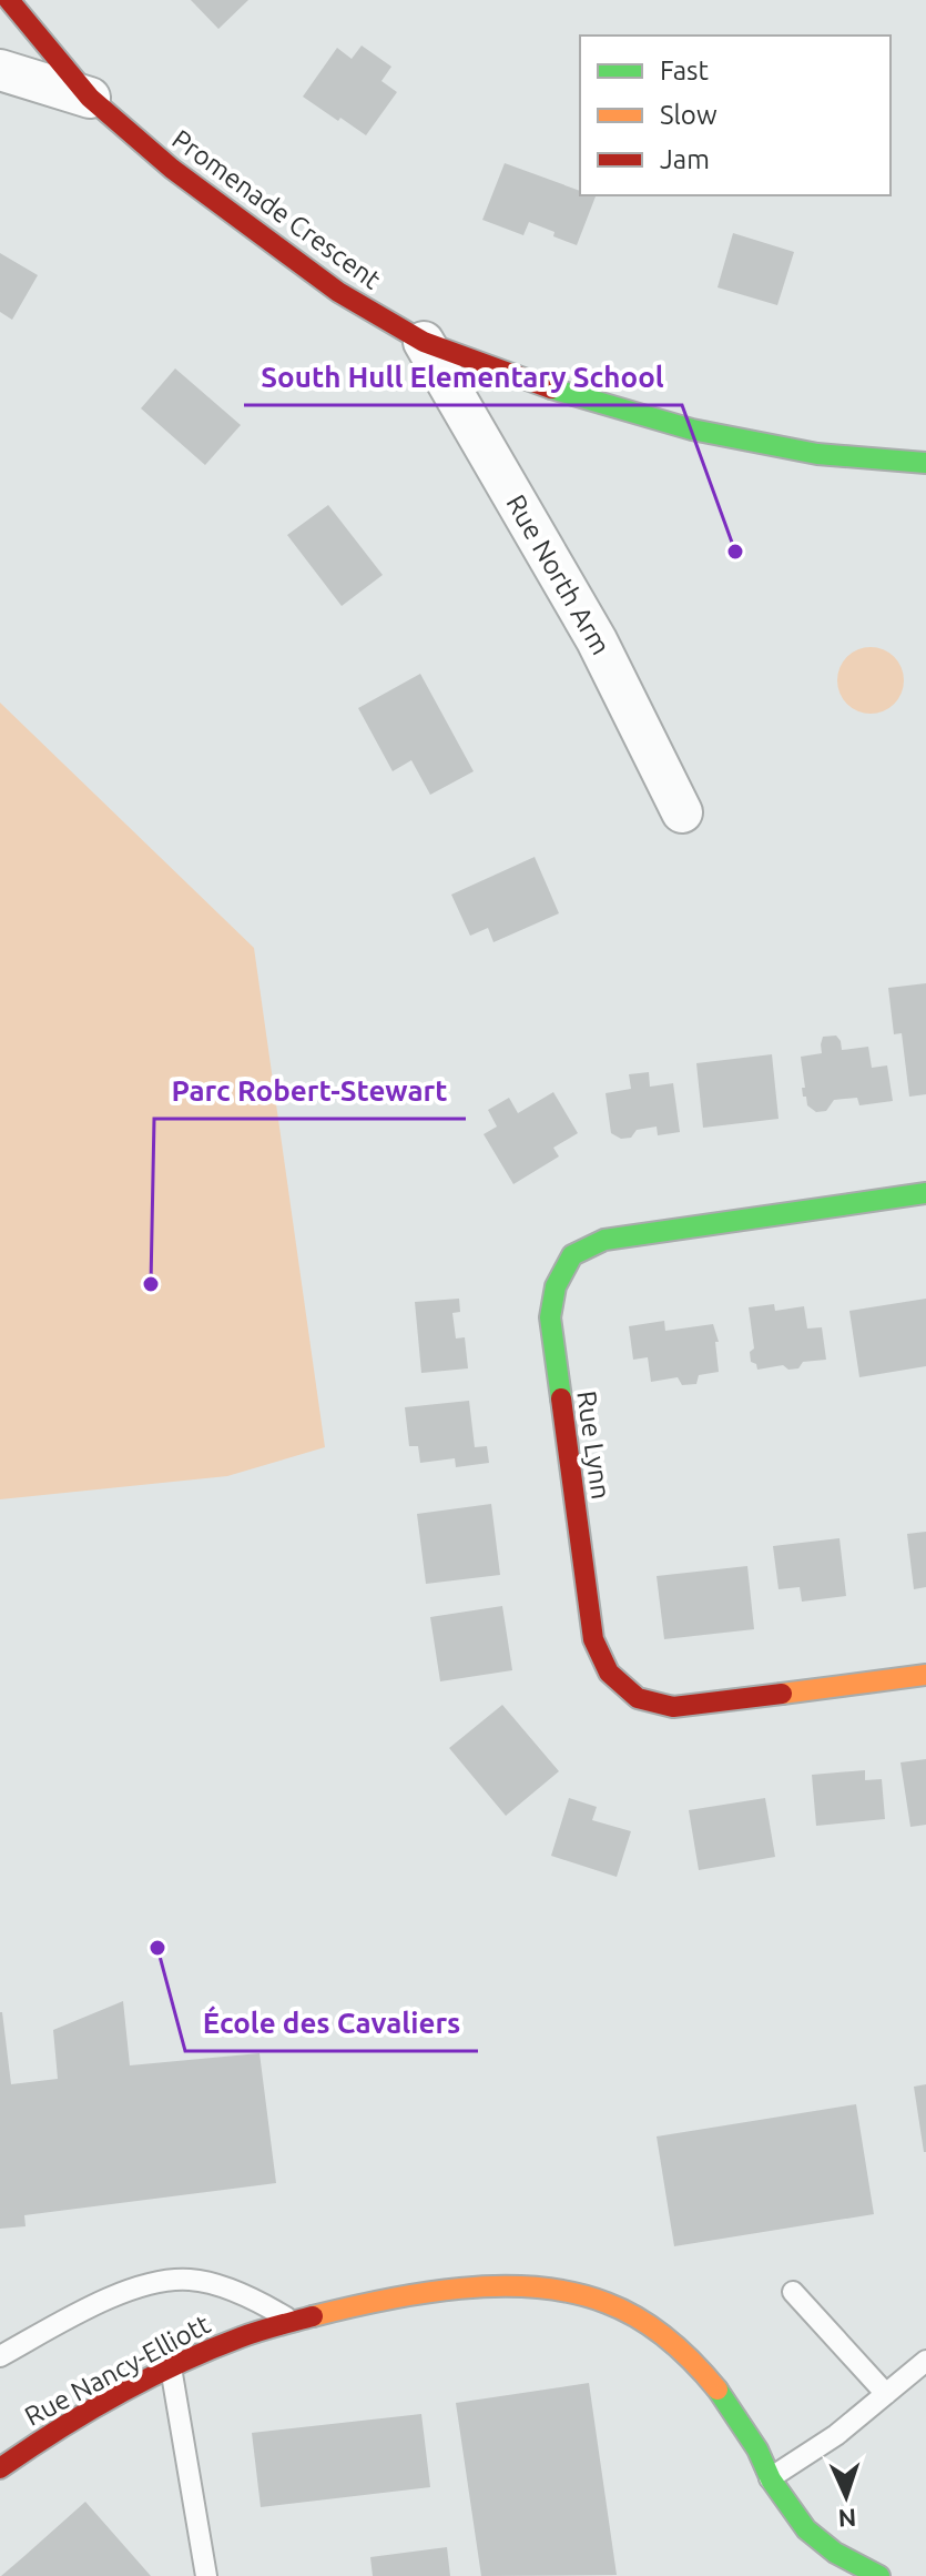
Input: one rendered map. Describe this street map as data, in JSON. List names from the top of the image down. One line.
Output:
{"streets":{"street":["Promenade Crescent","Rue North Arm","Rue Lynn","Rue Nancy-Elliott"]},"crossings":[["Promenade Crescent","Rue North Arm"]],"places":["South Hull Elementary School","Parc Robert-Stewart","École des Cavaliers"],"legend":["Fast","Slow","Jam"],"north":"bottom"}
